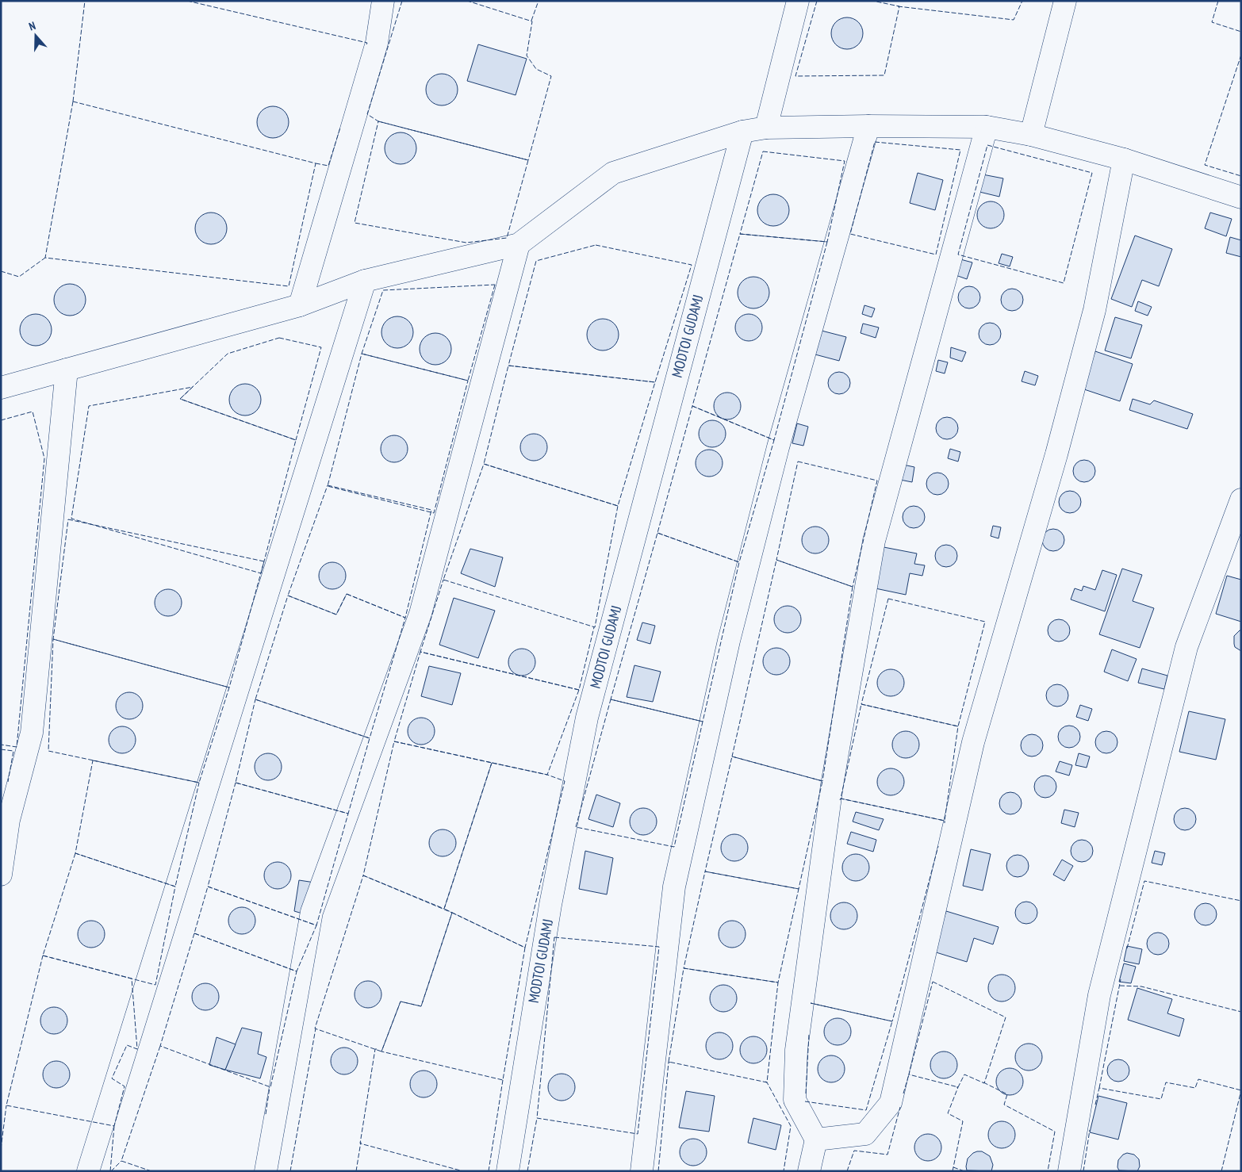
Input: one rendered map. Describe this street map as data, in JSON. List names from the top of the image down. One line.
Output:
{"streets":{"street":["MODTOI GUDAMJ"]},"north":"top"}
